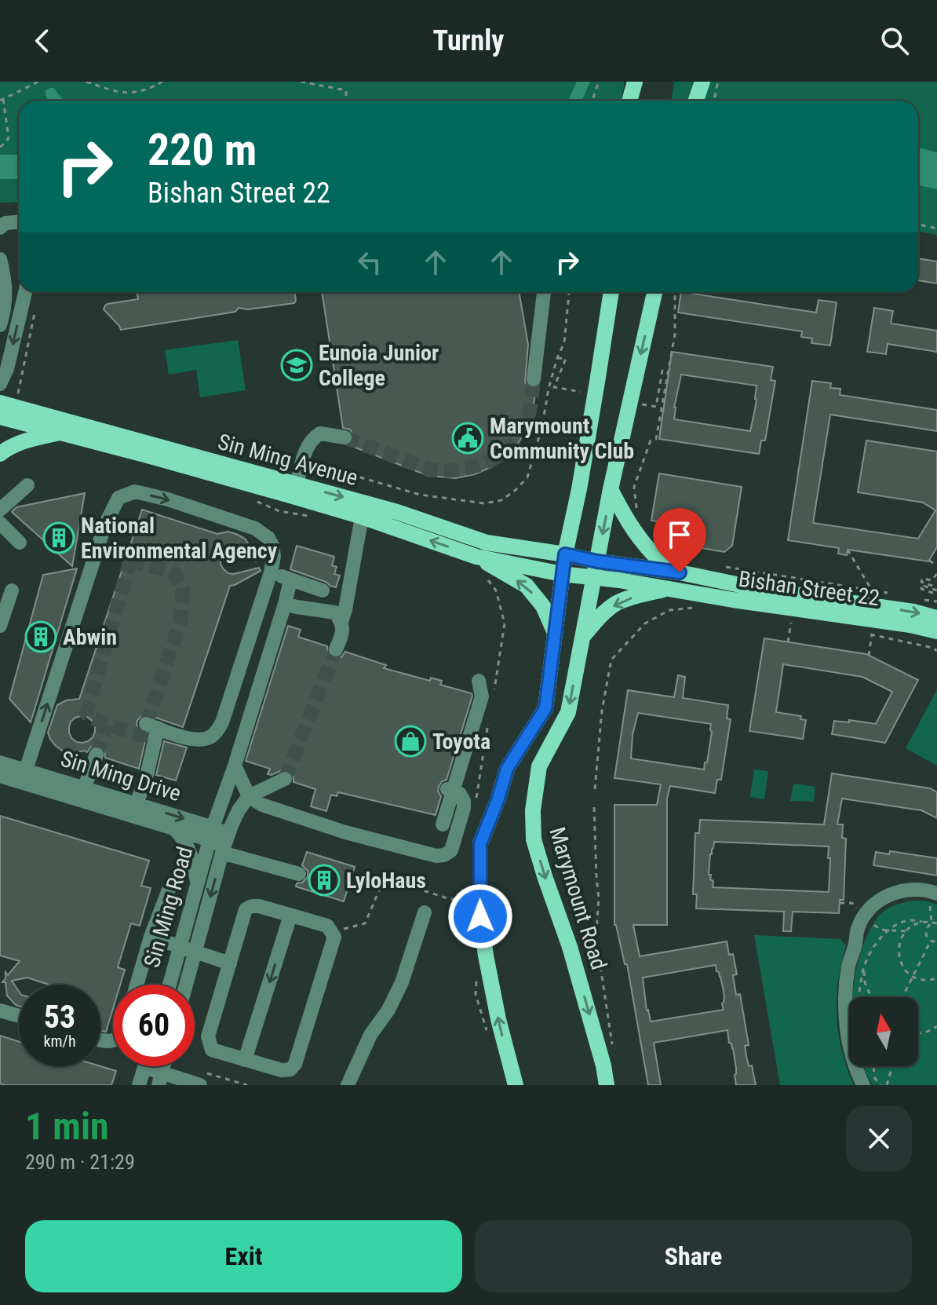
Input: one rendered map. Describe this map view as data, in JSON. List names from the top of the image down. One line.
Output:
{"streets":{"main road":["Sin Ming Avenue","Bishan Street 22","Marymount Road"],"street":["Sin Ming Drive","Sin Ming Road"]},"crossings":[["Sin Ming Avenue","Bishan Street 22"],["Bishan Street 22","Marymount Road"],["Sin Ming Drive","Sin Ming Road"]],"places":{"school or university":["Eunoia Junior College"],"public building":["Marymount Community Club"],"building":["National Environmental Agency","Abwin","LyloHaus"],"shop":["Toyota"]},"north":"top","page":{"header":"Turnly","turn":["220 m","Bishan Street 22"],"speed":"53 km/h","limit":"60","heading":["1 min","290 m · 21:29"],"buttons":["Exit","Share"]}}
